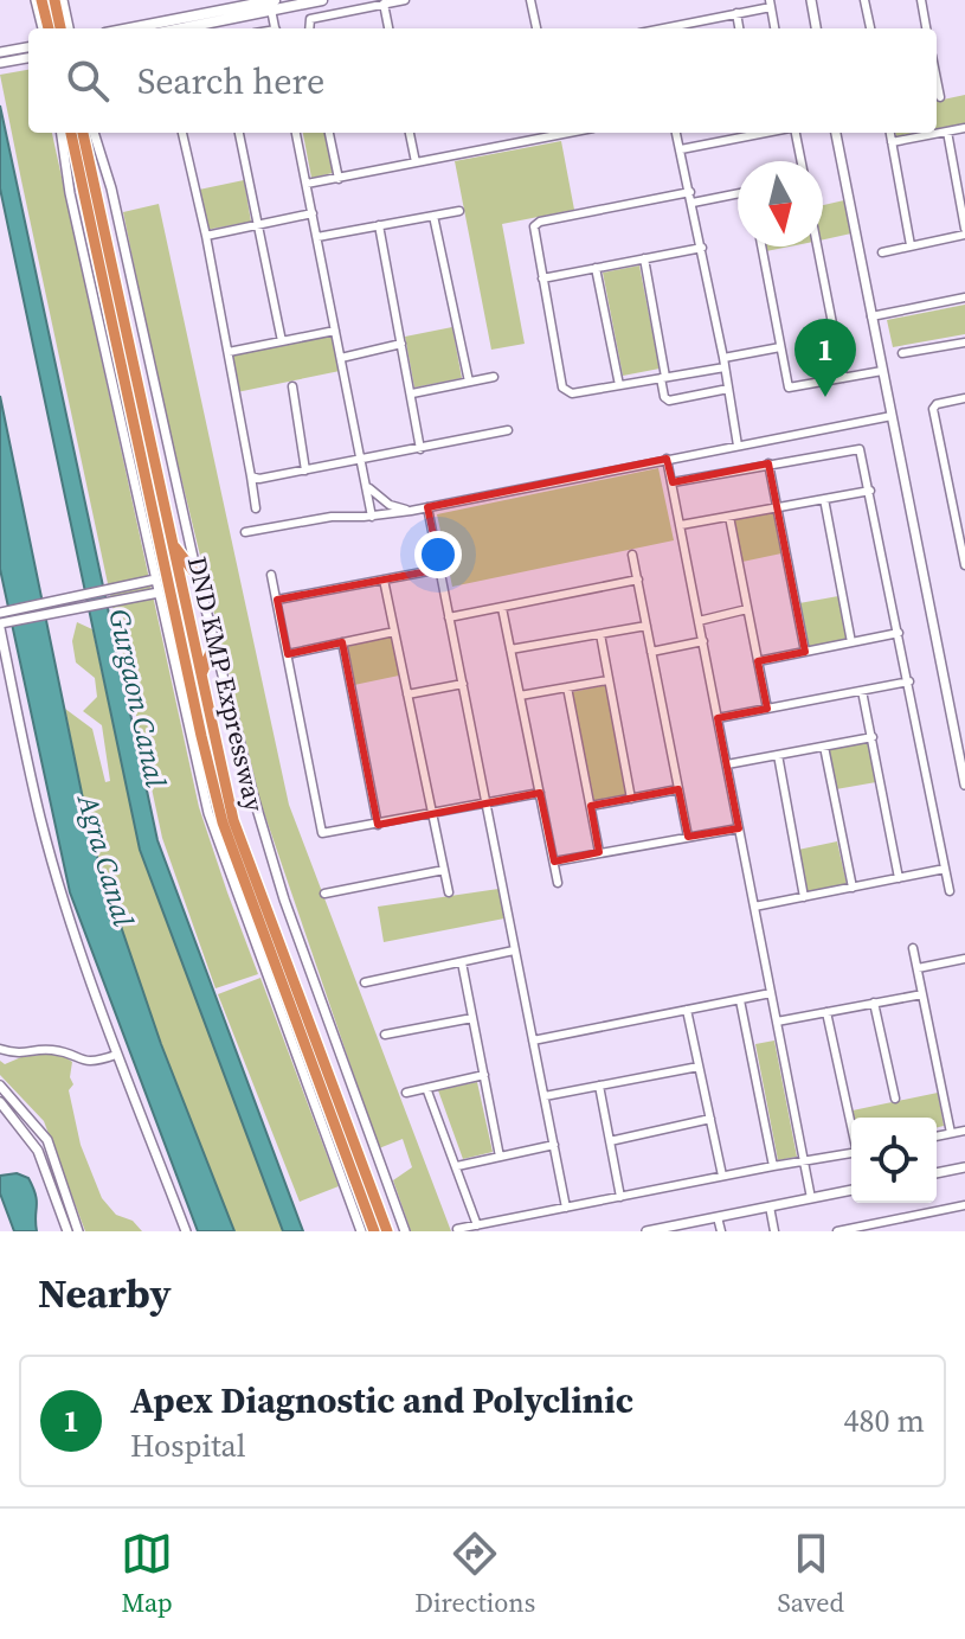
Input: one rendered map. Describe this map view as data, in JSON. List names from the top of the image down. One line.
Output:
{"streets":{"highway":["DND KMP Expressway"]},"water":["Gurgaon Canal","Agra Canal"],"north":"bottom","page":{"search":"Search here","pins":"1","heading":"Nearby","list":[{"mark":"1","name":"Apex Diagnostic and Polyclinic","note":"Hospital","value":"480 m"}],"nav":["Map","Directions","Saved"]}}
